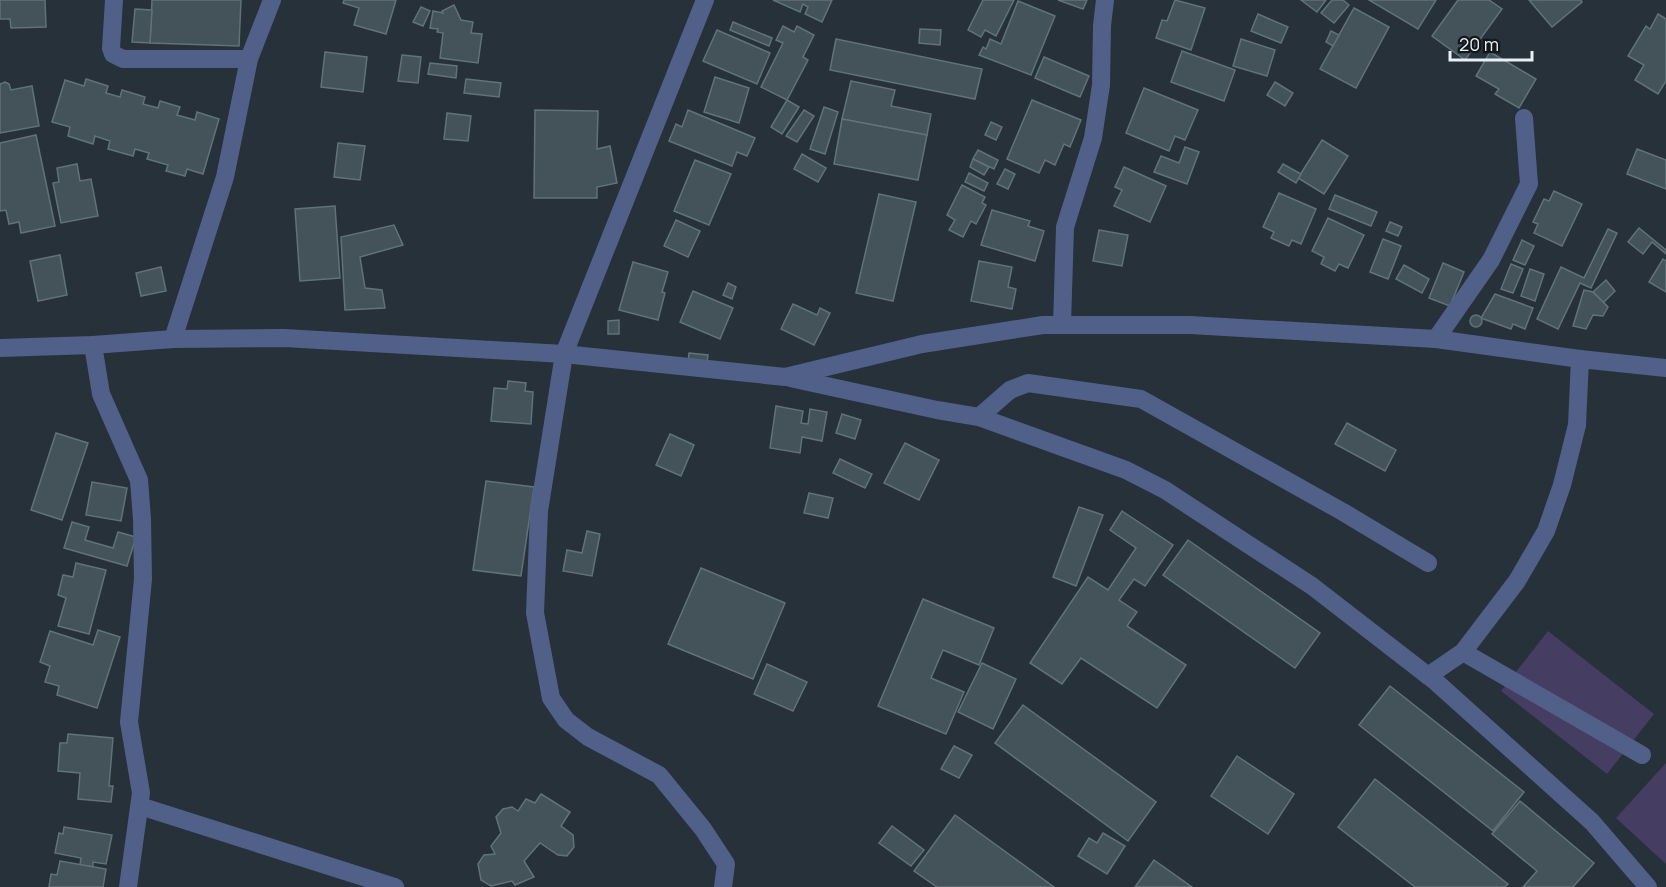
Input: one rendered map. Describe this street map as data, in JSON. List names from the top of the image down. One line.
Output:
{"scale_bar":"20 m"}
